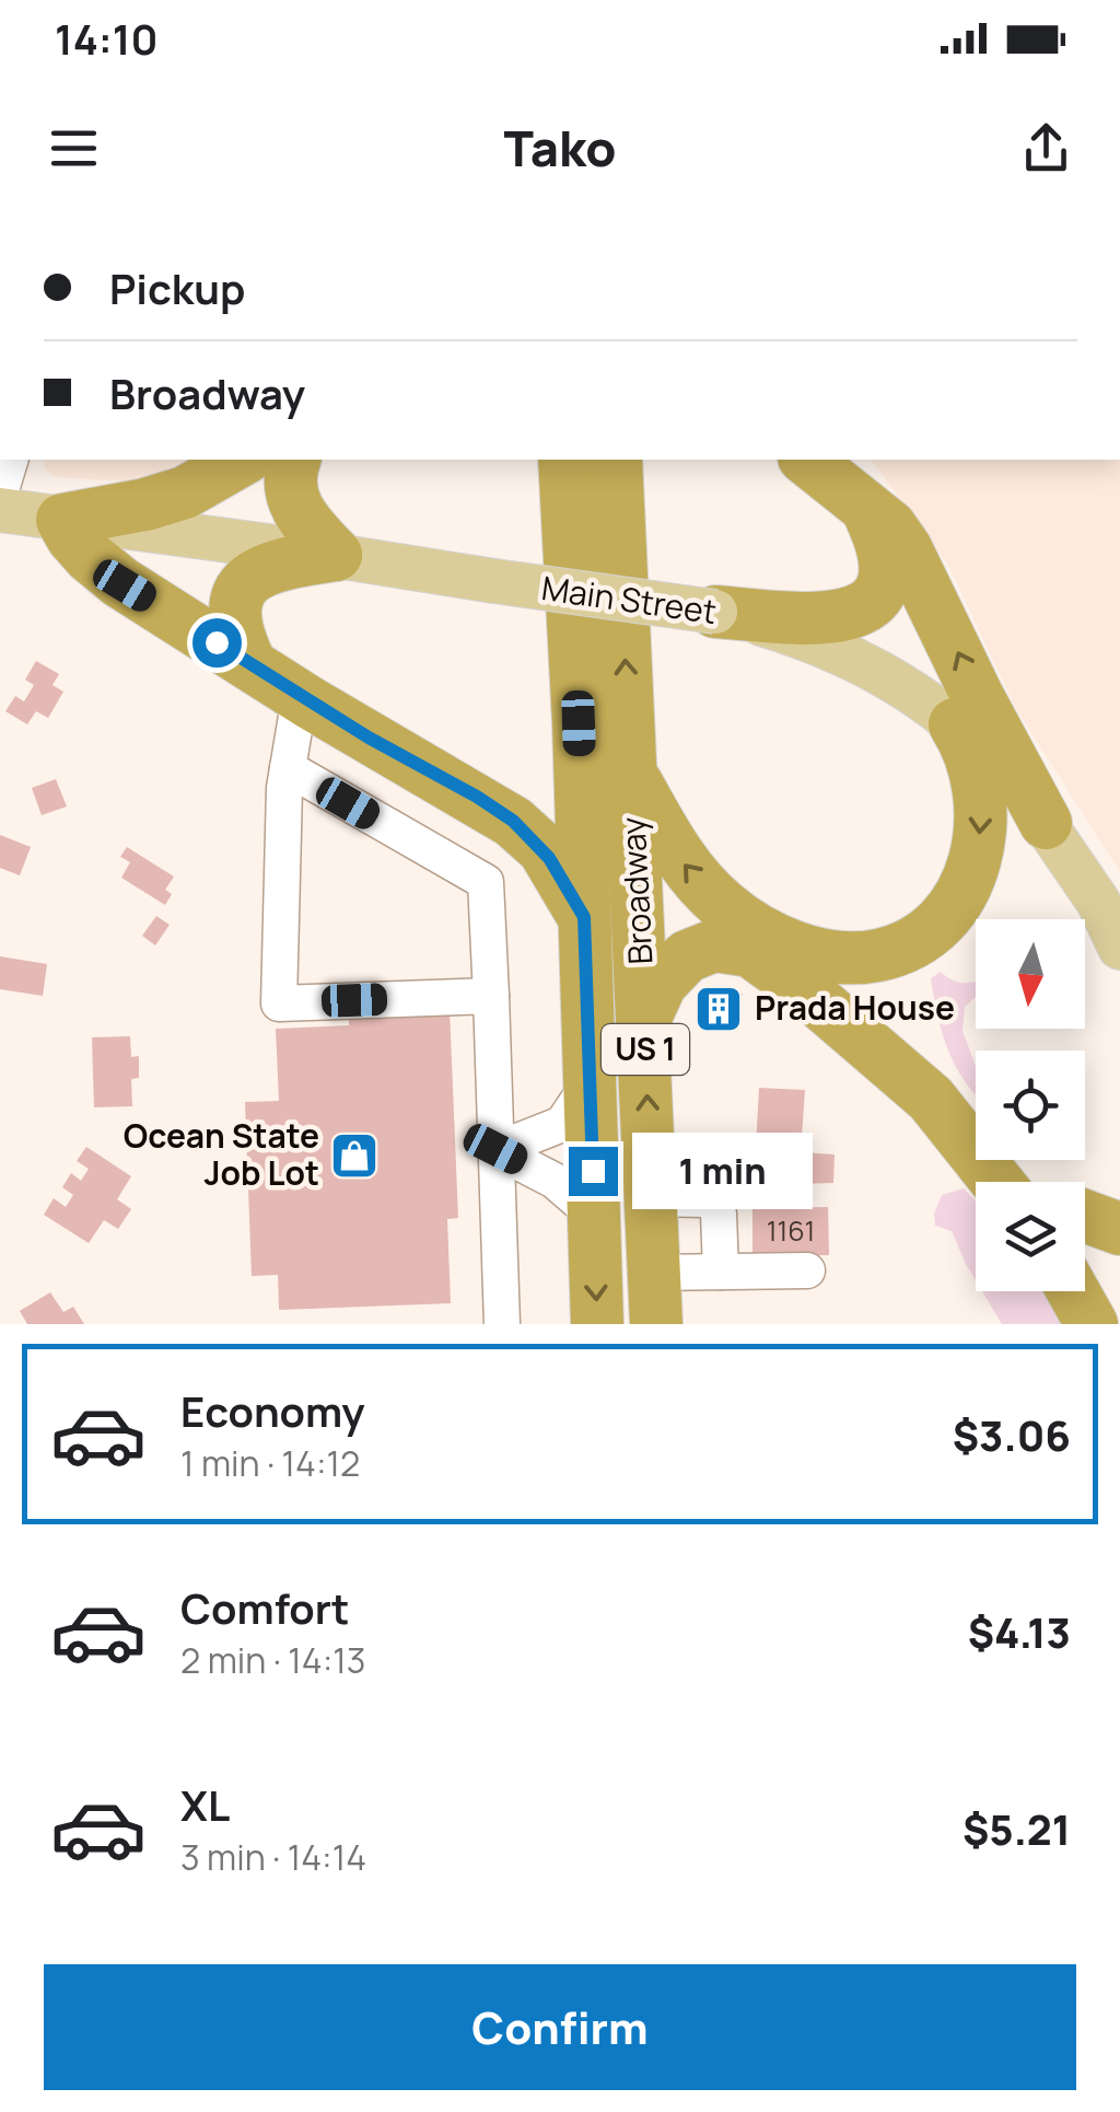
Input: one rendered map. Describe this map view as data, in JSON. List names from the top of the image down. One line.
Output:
{"streets":{"highway":["Broadway","US 1"],"main road":["Main Street"]},"places":{"building":["Prada House"],"shop":["Ocean State Job Lot"]},"house_numbers":["1161"],"north":"bottom","page":{"status":"14:10","header":"Tako","banner":["Pickup","Broadway"],"bubble":"1 min","list":[{"name":"Economy","note":"1 min · 14:12","value":"$3.06"},{"name":"Comfort","note":"2 min · 14:13","value":"$4.13"},{"name":"XL","note":"3 min · 14:14","value":"$5.21"}],"buttons":"Confirm"}}
